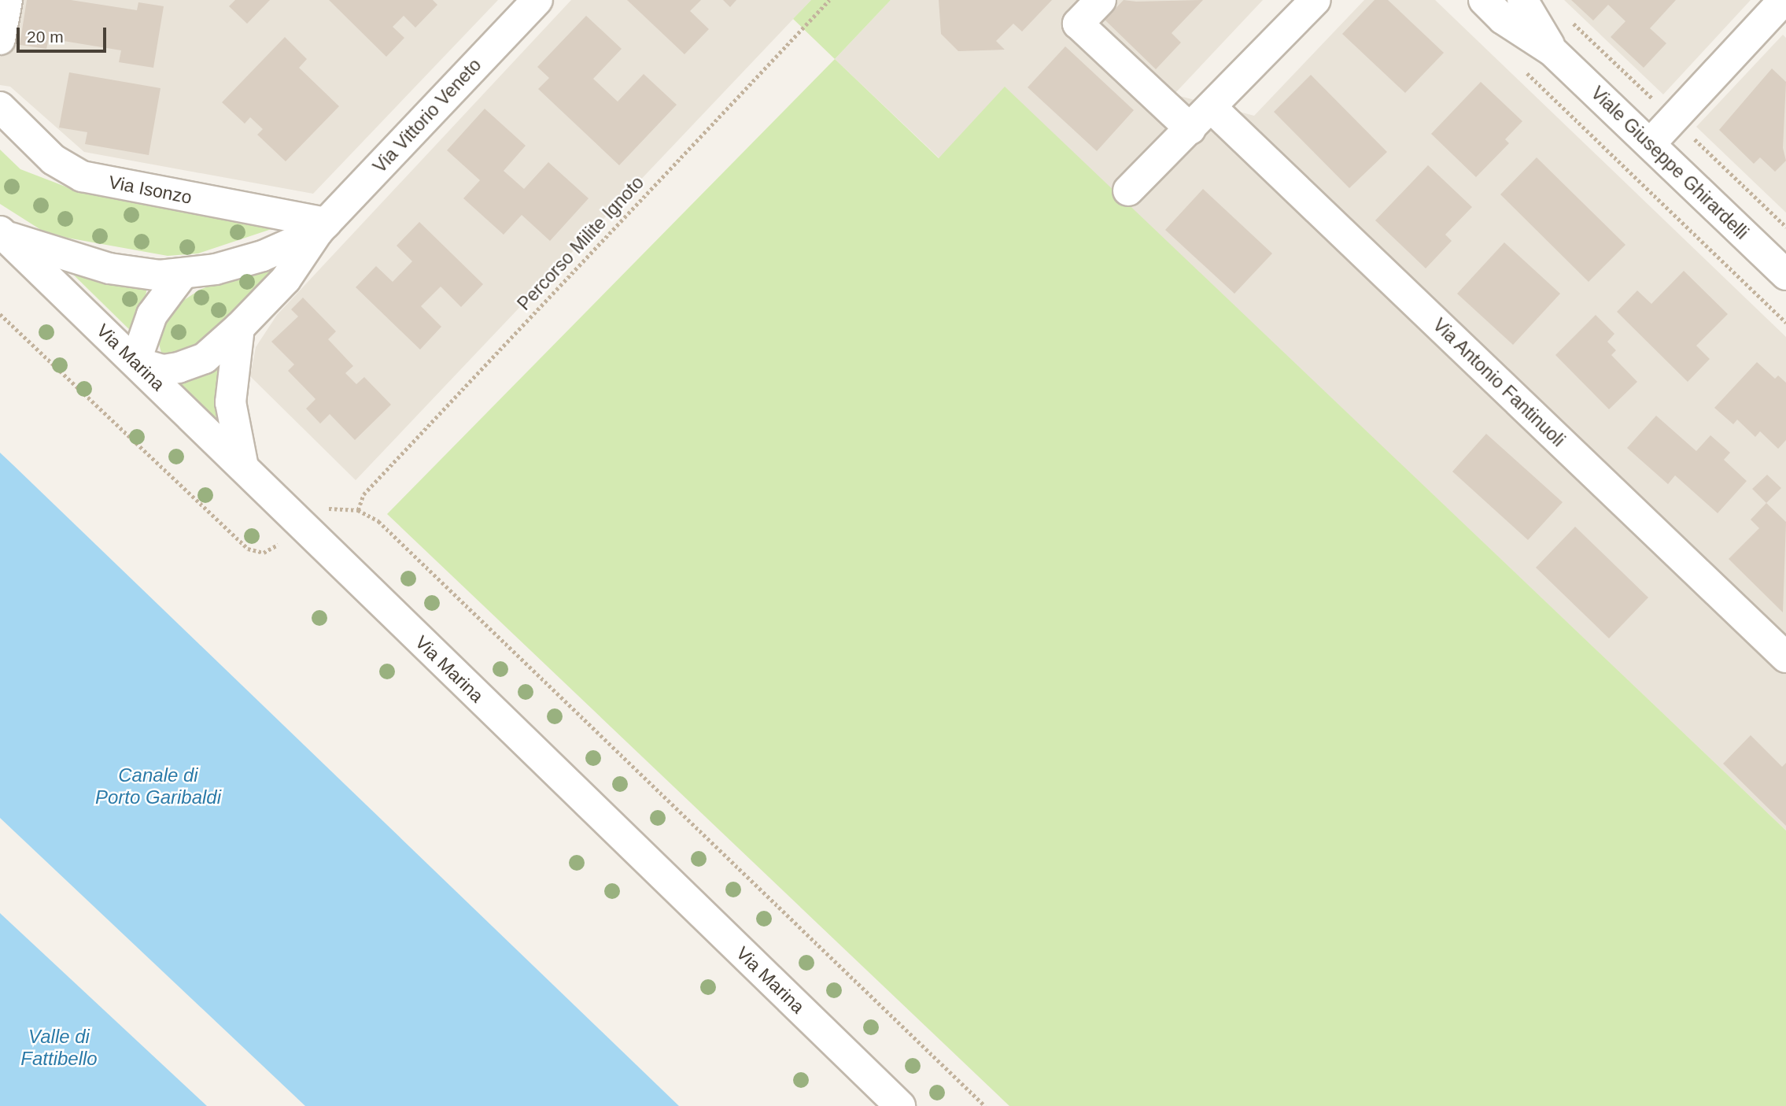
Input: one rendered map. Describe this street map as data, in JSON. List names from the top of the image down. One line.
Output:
{"streets":{"street":["Via Vittorio Veneto","Viale Giuseppe Ghirardelli","Via Isonzo","Via Marina","Via Antonio Fantinuoli"],"path":["Percorso Milite Ignoto"]},"crossings":[["Via Vittorio Veneto","Via Isonzo"],["Via Vittorio Veneto","Via Marina"]],"water":["Canale di Porto Garibaldi","Valle di Fattibello"],"scale_bar":"20 m"}
